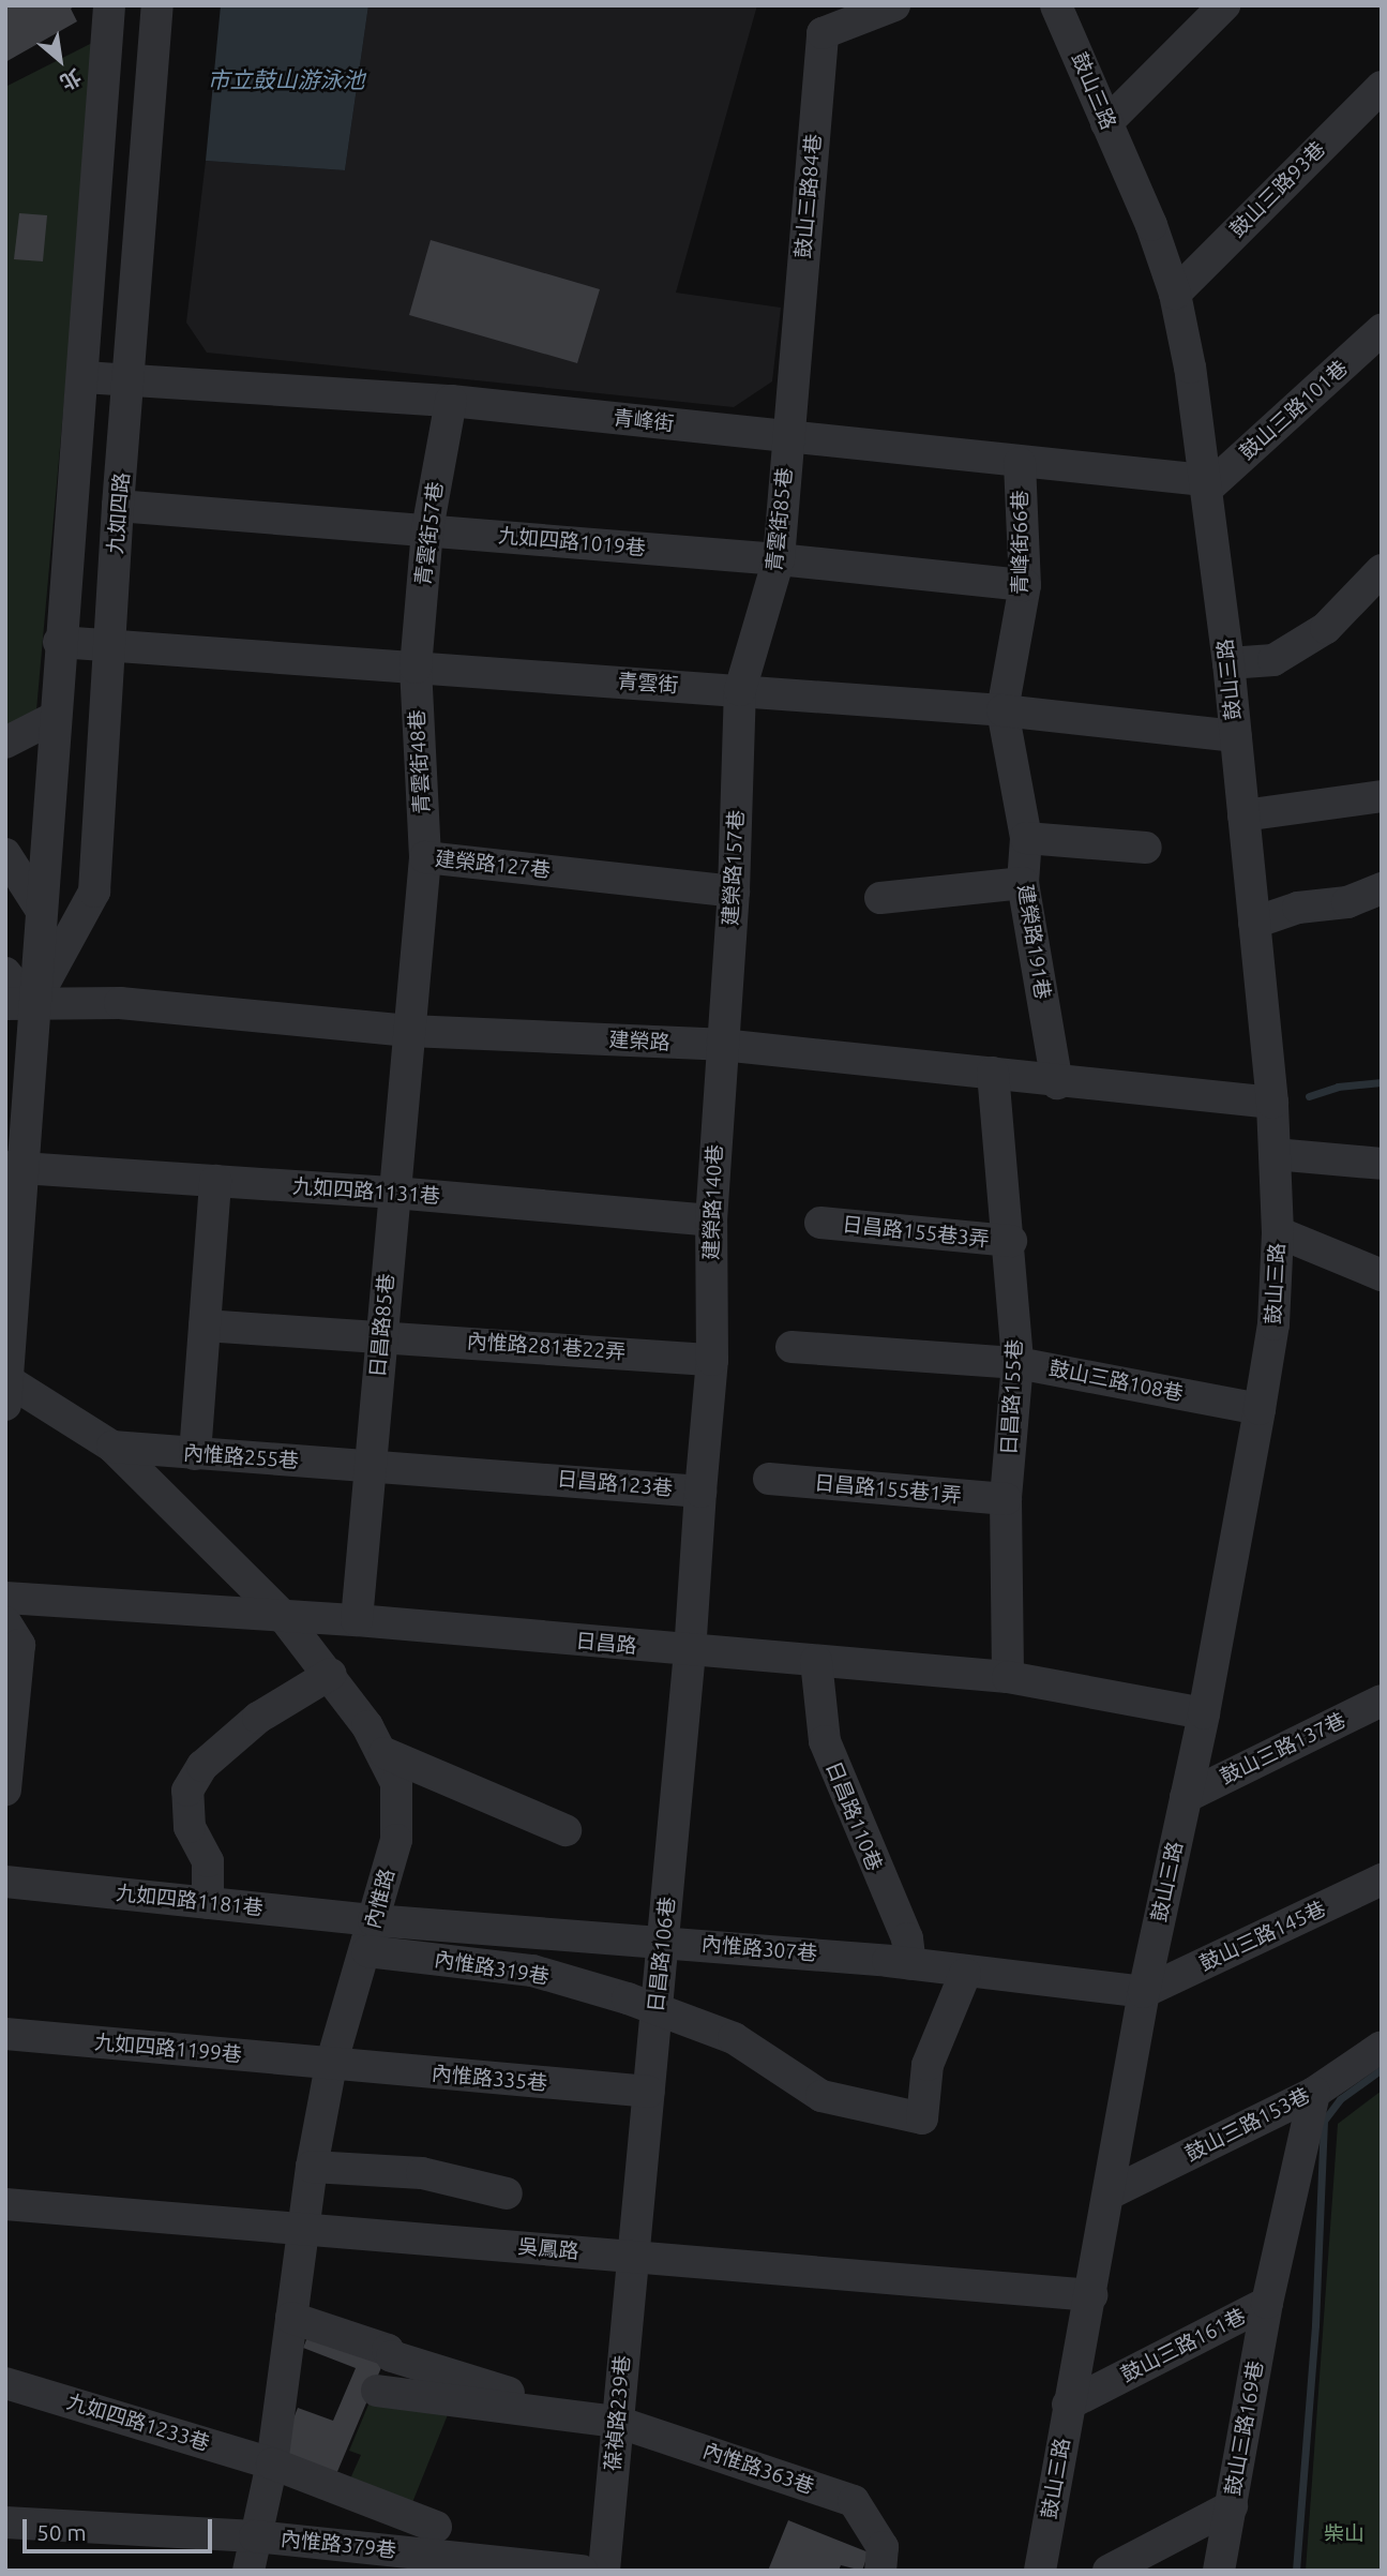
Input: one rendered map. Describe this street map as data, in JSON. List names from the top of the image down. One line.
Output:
{"streets":{"street":["鼓山三路","鼓山三路93巷","鼓山三路84巷","鼓山三路101巷","青峰街","九如四路","青雲街85巷","青雲街57巷","九如四路1019巷","青峰街66巷","青雲街","青雲街48巷","建榮路127巷","建榮路157巷","建榮路191巷","建榮路","九如四路1131巷","建榮路140巷","日昌路155巷3弄","日昌路85巷","內惟路281巷22弄","鼓山三路108巷","日昌路155巷","內惟路255巷","日昌路123巷","日昌路155巷1弄","日昌路","鼓山三路137巷","日昌路110巷","內惟路","九如四路1181巷","鼓山三路145巷","內惟路307巷","日昌路106巷","內惟路319巷","九如四路1199巷","內惟路335巷","鼓山三路153巷","吳鳳路","鼓山三路161巷","葆禎路239巷","九如四路1233巷","鼓山三路169巷","內惟路363巷","內惟路379巷"]},"crossings":[["鼓山三路","鼓山三路93巷"],["鼓山三路","鼓山三路101巷"],["鼓山三路","青峰街"],["鼓山三路","青雲街"],["鼓山三路","建榮路"],["鼓山三路","鼓山三路108巷"],["鼓山三路","日昌路"],["鼓山三路","鼓山三路137巷"],["鼓山三路","鼓山三路145巷"],["鼓山三路","內惟路307巷"],["鼓山三路","鼓山三路153巷"],["鼓山三路","吳鳳路"],["鼓山三路","鼓山三路161巷"],["鼓山三路84巷","青峰街"],["鼓山三路84巷","青雲街85巷"],["鼓山三路101巷","青峰街"],["青峰街","九如四路"],["青峰街","青雲街85巷"],["青峰街","青雲街57巷"],["青峰街","青峰街66巷"],["九如四路","九如四路1019巷"],["九如四路","青雲街"],["九如四路","建榮路"],["九如四路","九如四路1131巷"],["九如四路","內惟路"],["青雲街85巷","九如四路1019巷"],["青雲街85巷","青雲街"],["青雲街85巷","建榮路157巷"],["青雲街57巷","九如四路1019巷"],["青雲街57巷","青雲街"],["青雲街57巷","青雲街48巷"],["九如四路1019巷","青峰街66巷"],["青峰街66巷","青雲街"],["青峰街66巷","建榮路191巷"],["青雲街","青雲街48巷"],["青雲街","建榮路157巷"],["青雲街","建榮路191巷"],["青雲街48巷","建榮路127巷"],["建榮路127巷","建榮路157巷"],["建榮路127巷","建榮路"],["建榮路127巷","日昌路85巷"],["建榮路157巷","建榮路"],["建榮路157巷","建榮路140巷"],["建榮路191巷","建榮路"],["建榮路","建榮路140巷"],["建榮路","日昌路85巷"],["建榮路","日昌路155巷"],["九如四路1131巷","建榮路140巷"],["九如四路1131巷","日昌路85巷"],["建榮路140巷","內惟路281巷22弄"],["建榮路140巷","日昌路123巷"],["日昌路155巷3弄","日昌路155巷"],["日昌路85巷","內惟路281巷22弄"],["日昌路85巷","內惟路255巷"],["日昌路85巷","日昌路123巷"],["日昌路85巷","日昌路"],["鼓山三路108巷","日昌路155巷"],["日昌路155巷","日昌路155巷1弄"],["日昌路155巷","日昌路"],["內惟路255巷","日昌路123巷"],["內惟路255巷","內惟路"],["日昌路123巷","日昌路"],["日昌路123巷","日昌路106巷"],["日昌路","日昌路110巷"],["日昌路","內惟路"],["日昌路","日昌路106巷"],["日昌路110巷","內惟路307巷"],["內惟路","九如四路1181巷"],["內惟路","內惟路307巷"],["內惟路","內惟路319巷"],["內惟路","九如四路1199巷"],["內惟路","內惟路335巷"],["內惟路","吳鳳路"],["內惟路","九如四路1233巷"],["內惟路","內惟路363巷"],["內惟路","內惟路379巷"],["九如四路1181巷","內惟路307巷"],["鼓山三路145巷","內惟路307巷"],["內惟路307巷","日昌路106巷"],["內惟路307巷","內惟路319巷"],["日昌路106巷","內惟路319巷"],["日昌路106巷","內惟路335巷"],["日昌路106巷","吳鳳路"],["日昌路106巷","葆禎路239巷"],["九如四路1199巷","內惟路335巷"],["鼓山三路153巷","鼓山三路161巷"],["吳鳳路","葆禎路239巷"],["鼓山三路161巷","鼓山三路169巷"],["葆禎路239巷","內惟路363巷"],["九如四路1233巷","內惟路379巷"]],"water":["市立鼓山游泳池"],"parks":["柴山"],"scale_bar":"50 m","north":"bottom right"}
